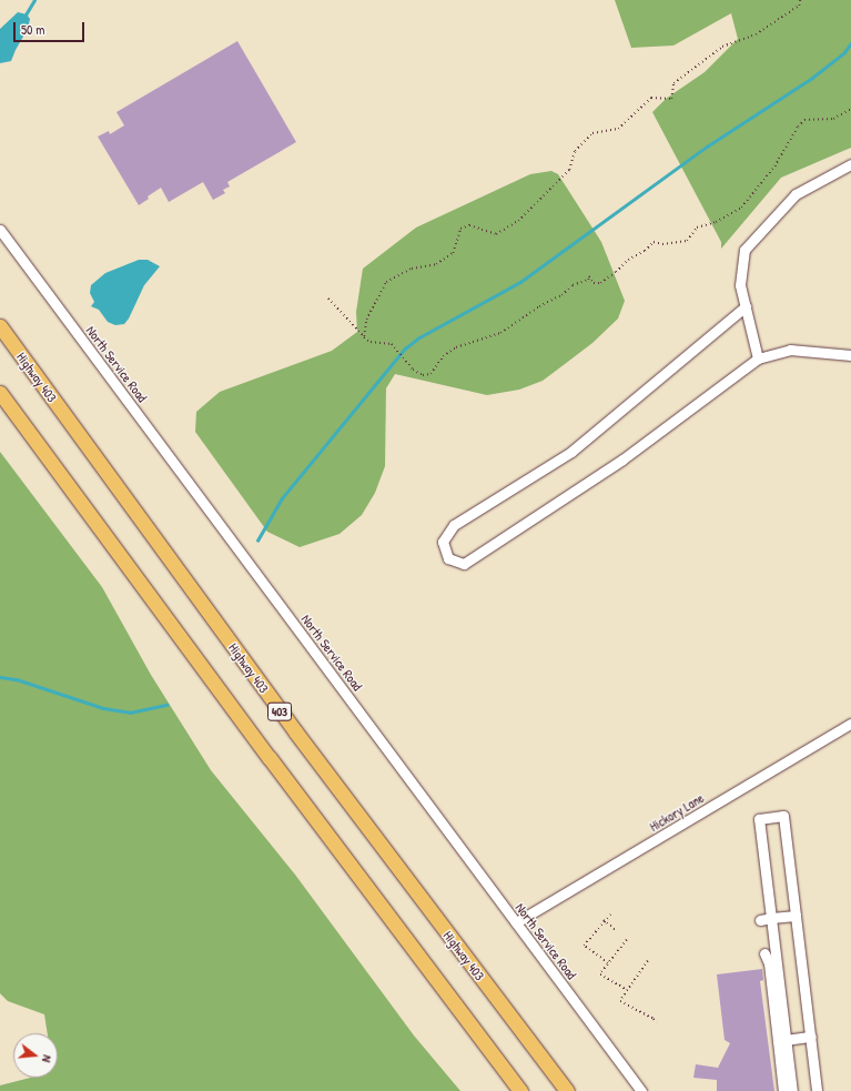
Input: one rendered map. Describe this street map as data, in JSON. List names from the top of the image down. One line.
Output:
{"streets":{"highway":["Highway 403","403"],"street":["North Service Road","Hickory Lane"]},"crossings":[["North Service Road","Hickory Lane"]],"scale_bar":"50 m","north":"right"}
